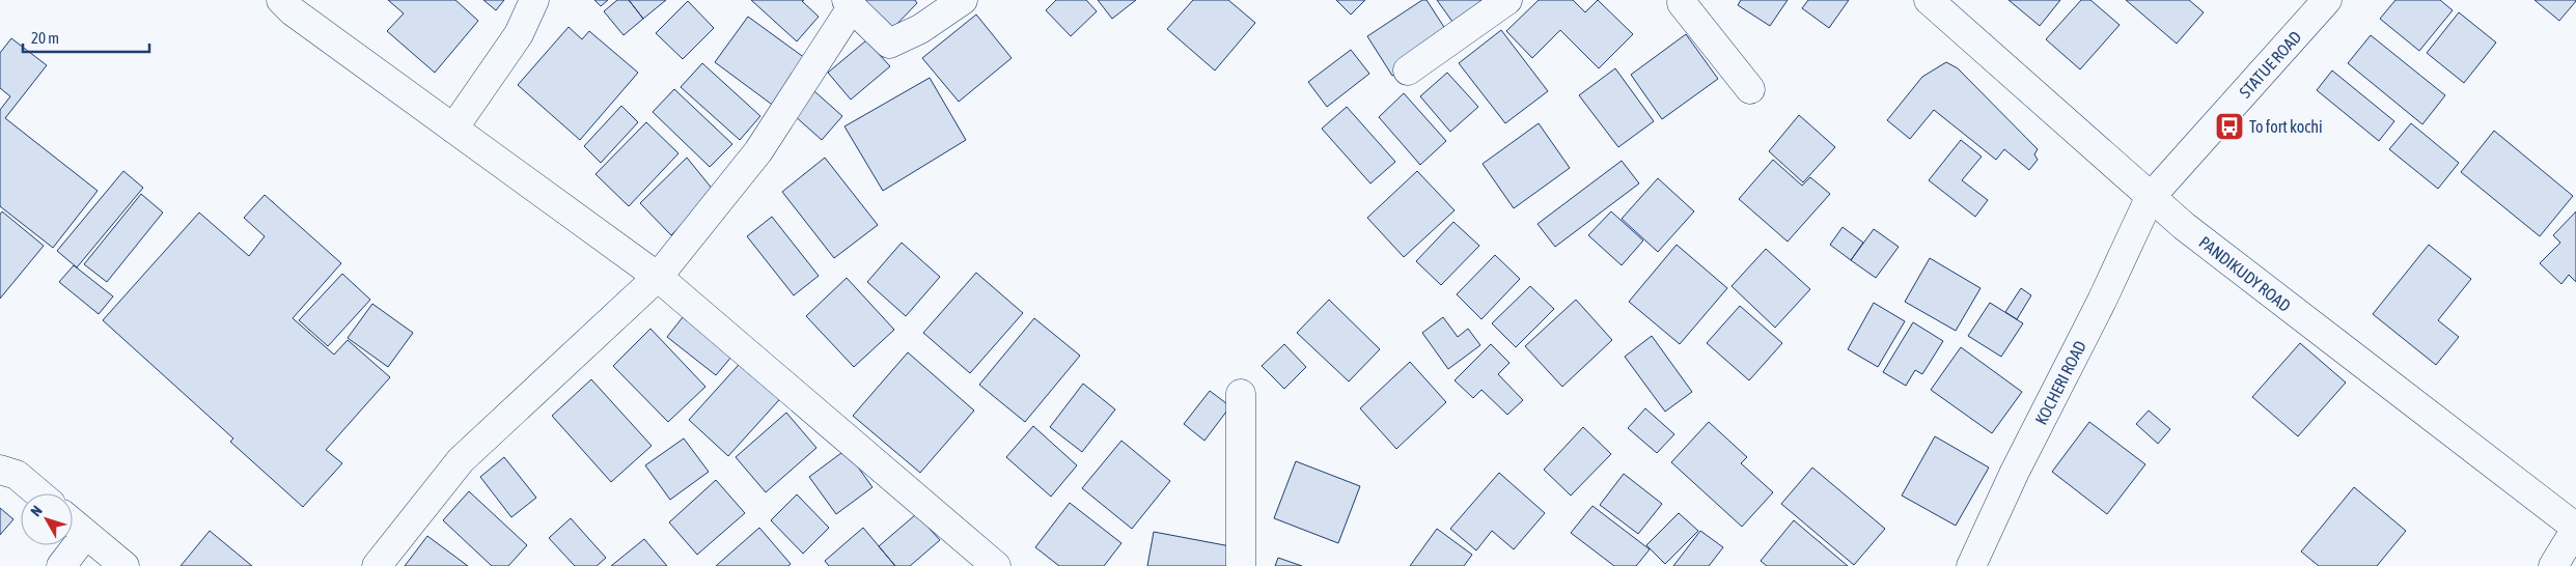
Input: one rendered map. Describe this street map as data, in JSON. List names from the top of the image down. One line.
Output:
{"streets":{"street":["STATUE ROAD","PANDIKUDY ROAD","KOCHERI ROAD"]},"crossings":[["STATUE ROAD","PANDIKUDY ROAD"],["STATUE ROAD","KOCHERI ROAD"],["PANDIKUDY ROAD","KOCHERI ROAD"]],"places":{"bus stop":["To fort kochi"]},"scale_bar":"20 m","north":"top left"}
